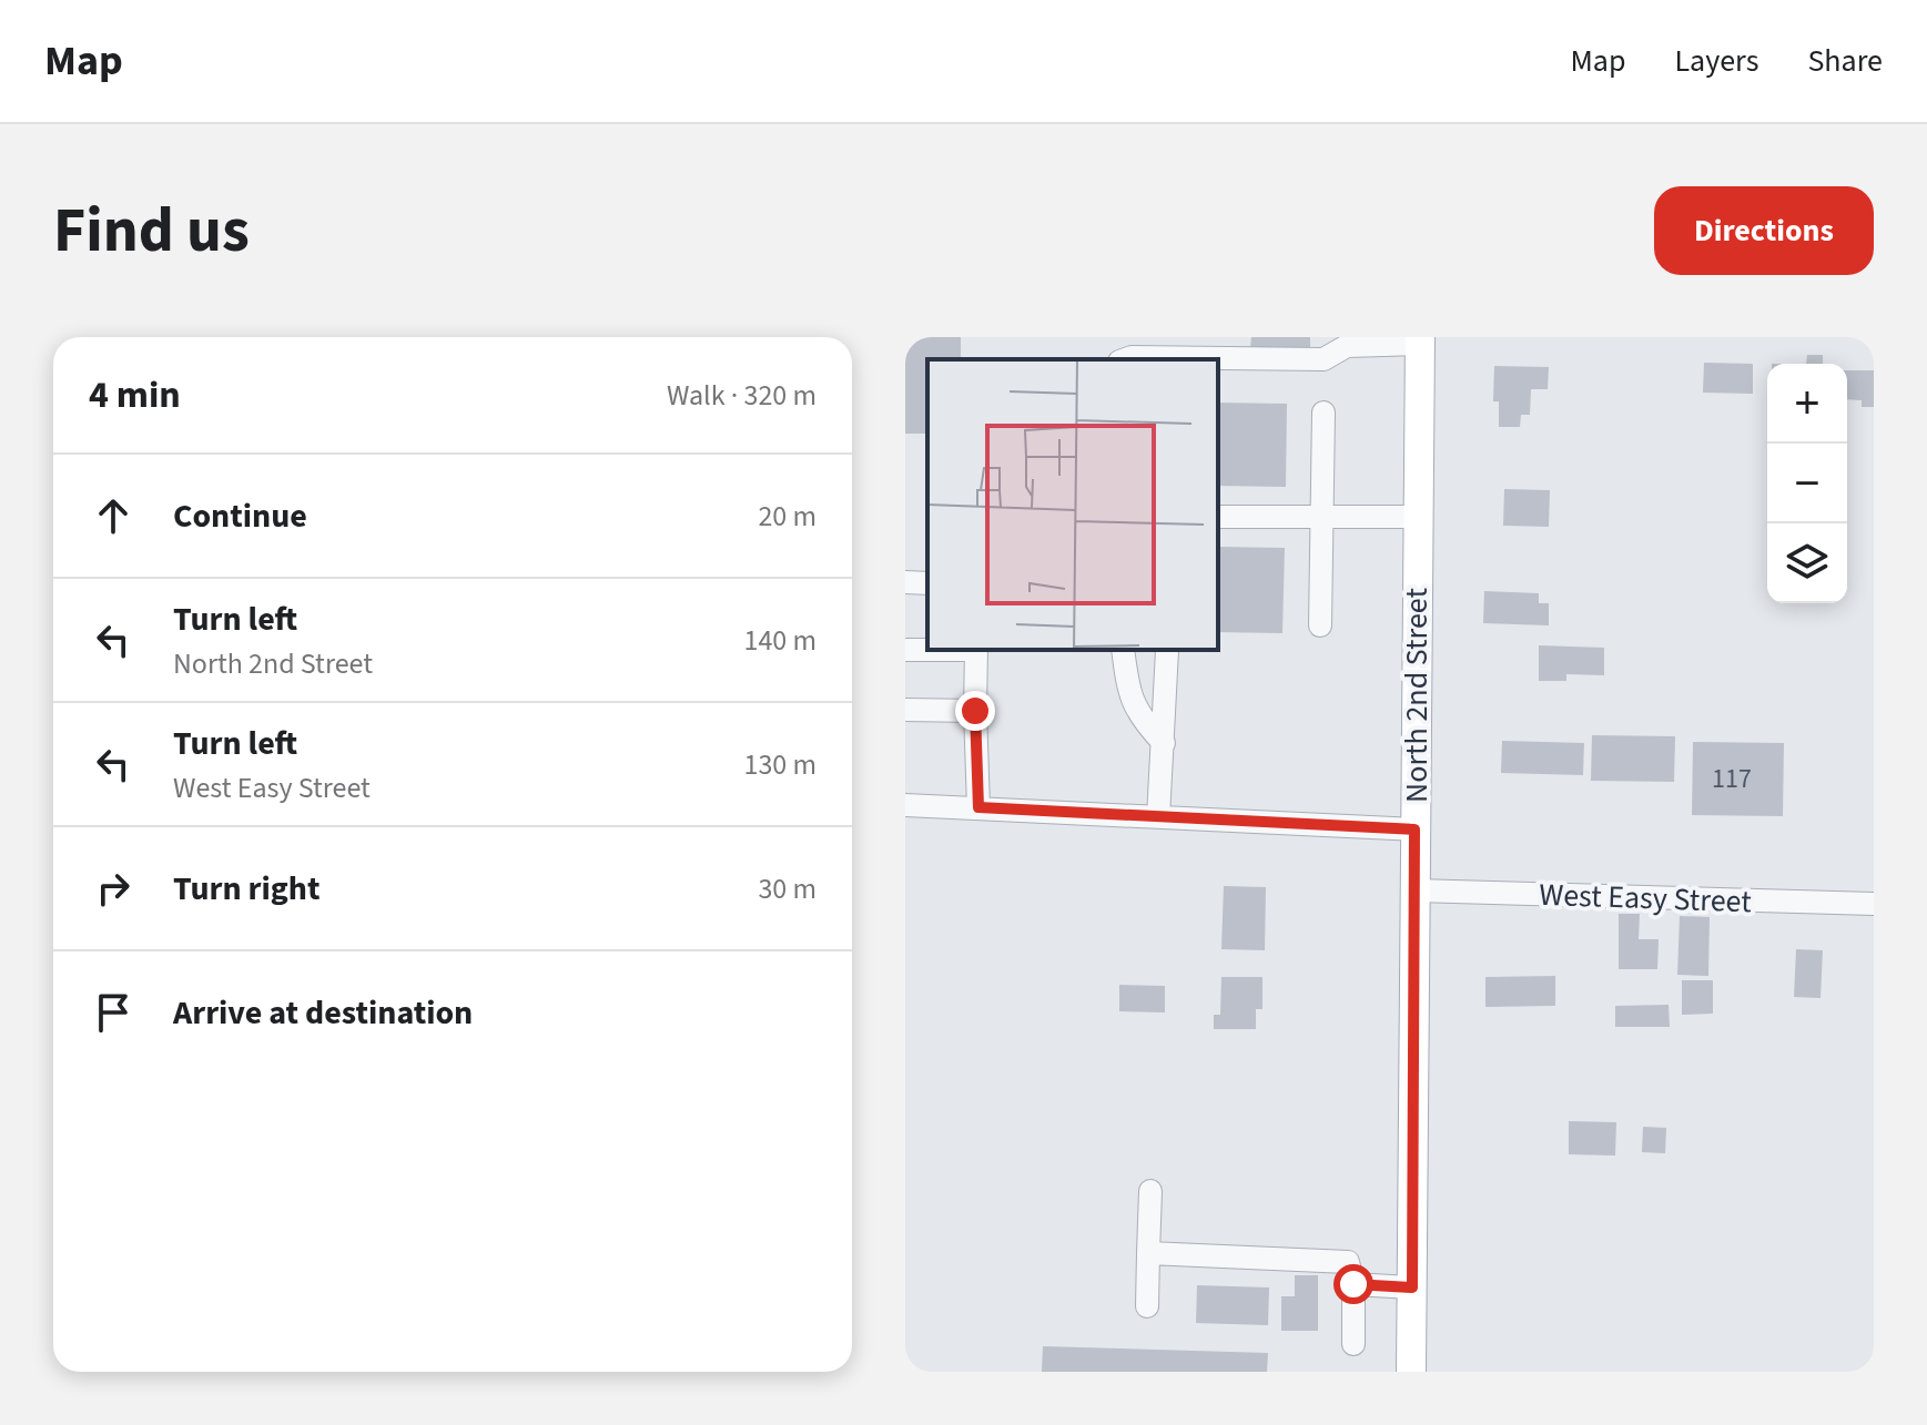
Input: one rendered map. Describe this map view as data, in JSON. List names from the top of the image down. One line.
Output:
{"streets":{"main road":["North 2nd Street"],"street":["West Easy Street"]},"crossings":[["North 2nd Street","West Easy Street"]],"house_numbers":["117"],"page":{"header":"Map","nav":["Map","Layers","Share"],"buttons":"Directions","title":"Find us","heading":["4 min","Walk · 320 m"],"map_buttons":["+","−"],"list":[["Continue","20 m"],["Turn left","North 2nd Street","140 m"],["Turn left","West Easy Street","130 m"],["Turn right","30 m"],"Arrive at destination"]}}
